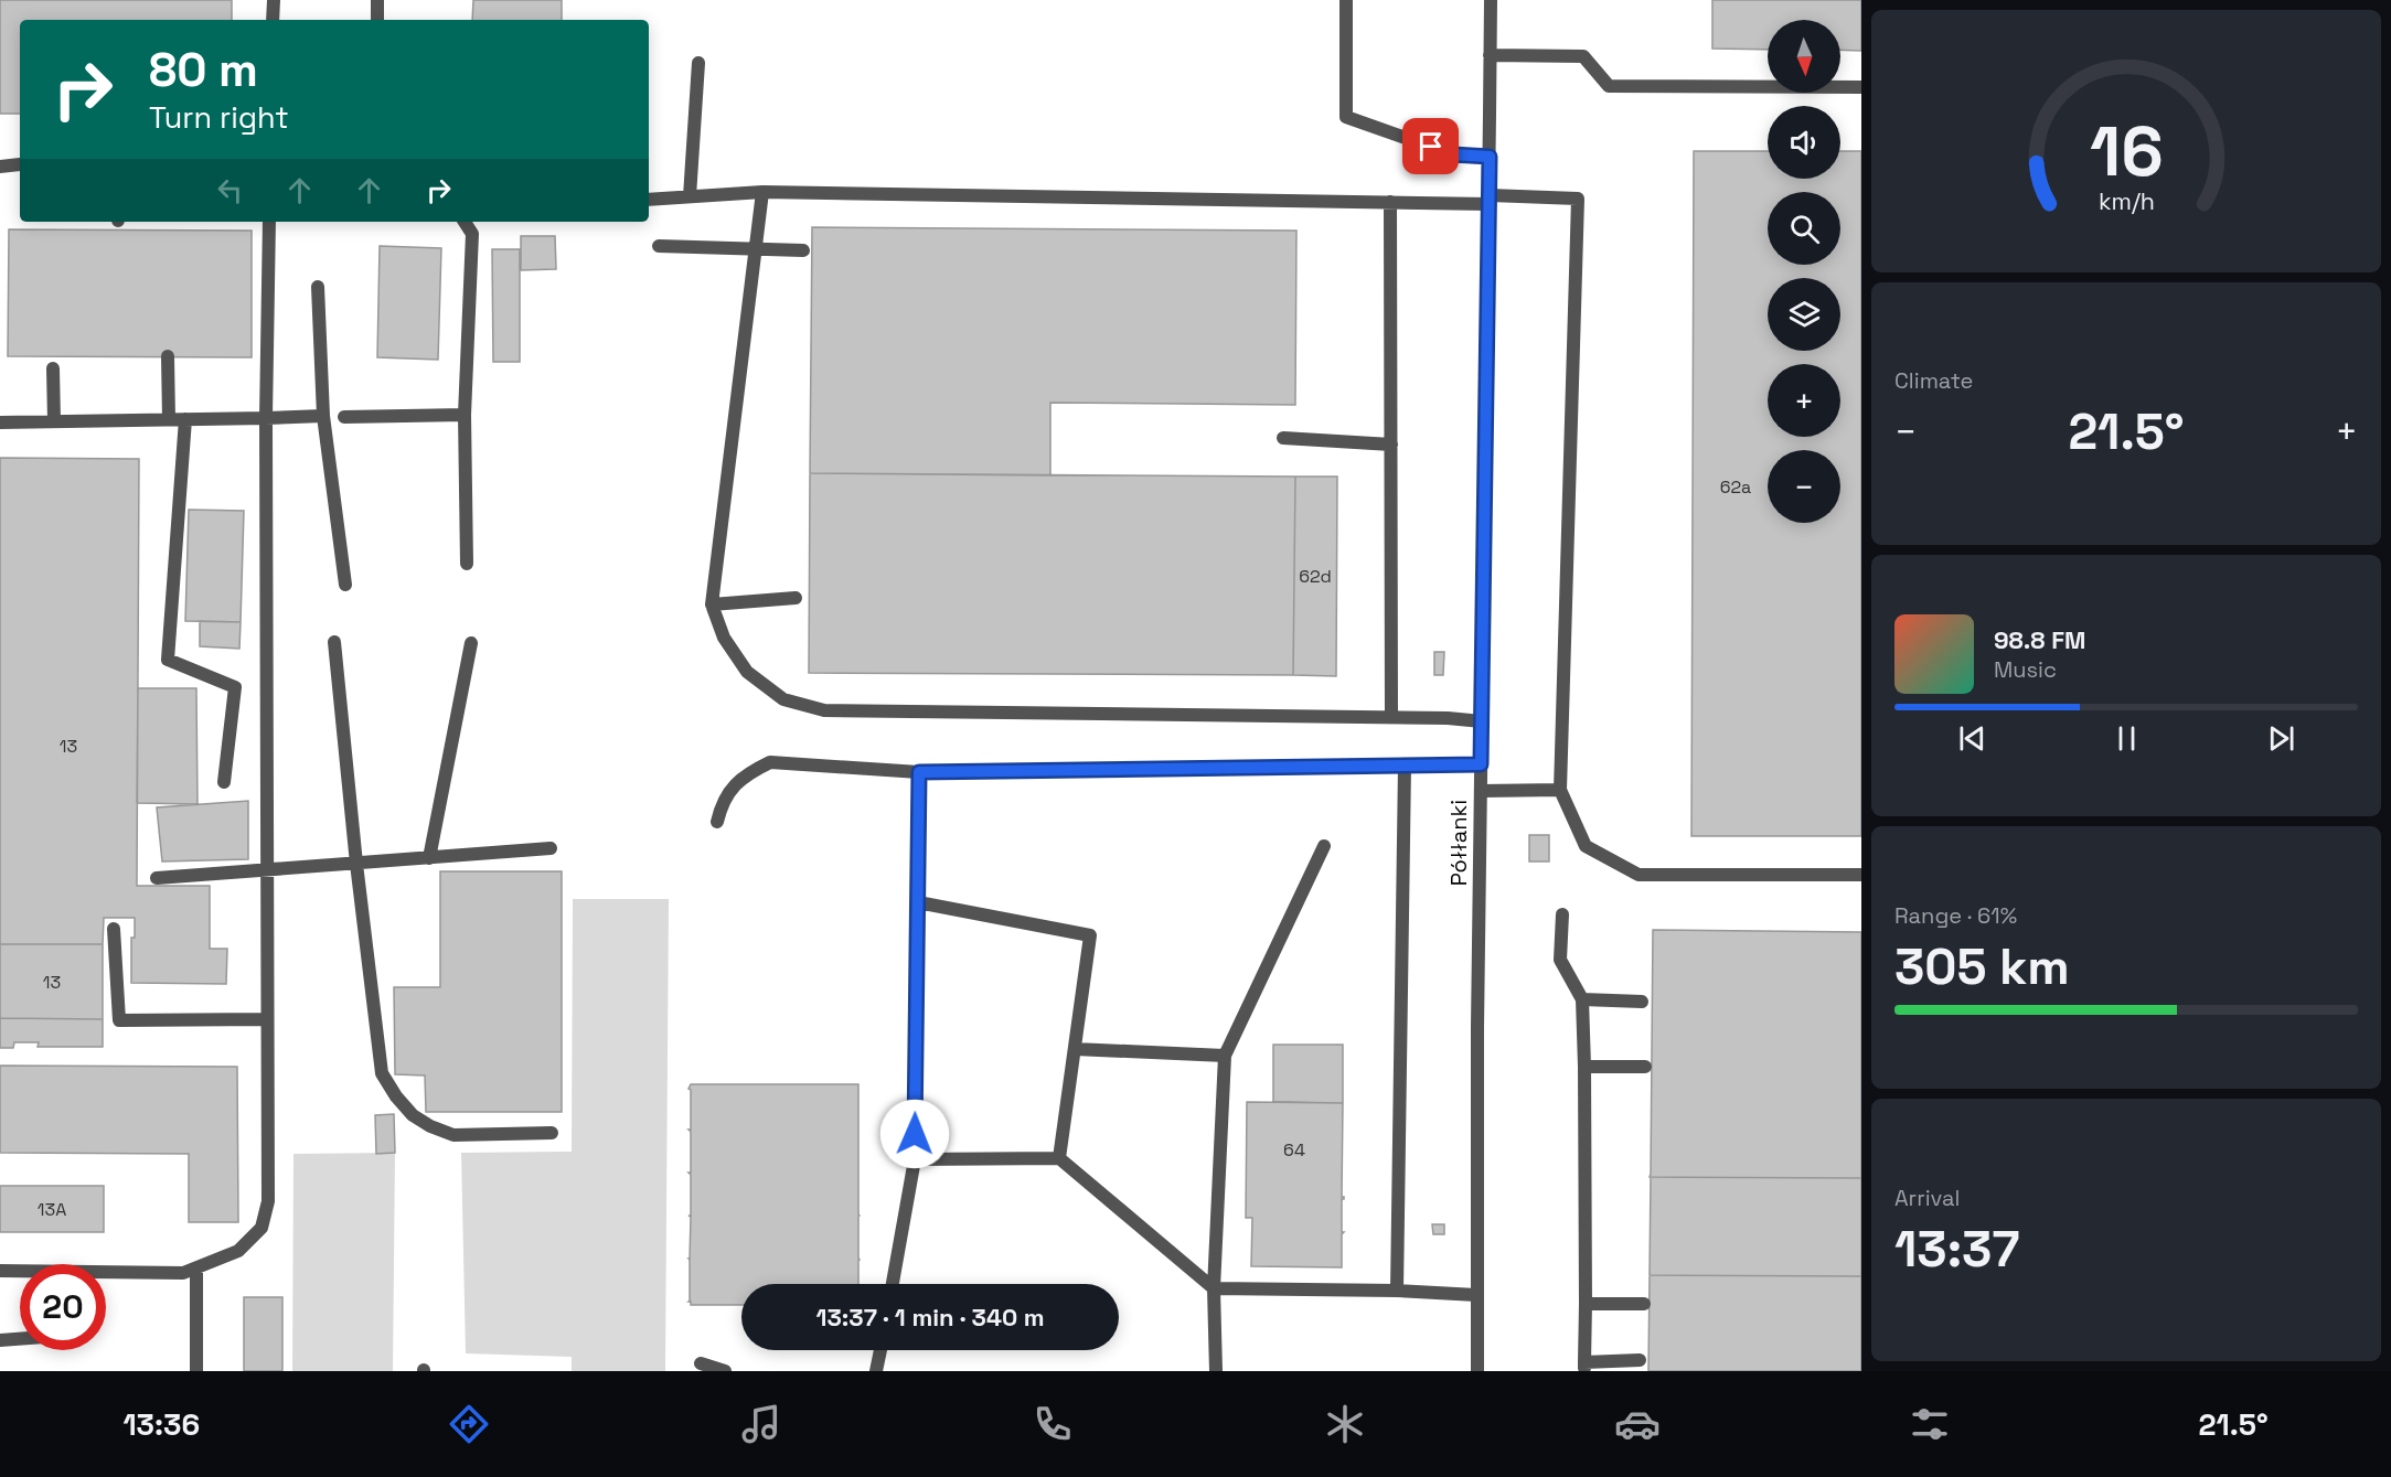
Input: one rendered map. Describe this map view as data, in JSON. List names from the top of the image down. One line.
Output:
{"streets":{"street":["Półłanki"]},"house_numbers":["62a","62d","13","13","64","13A"],"north":"bottom","page":{"map_buttons":["+","−"],"turn":["80 m","Turn right"],"tile":["Climate",["Range · 61%","305 km"],["Arrival","13:37"]],"heat":["−","21.5°","+"],"song":["98.8 FM","Music"],"limit":"20","trip":"13:37 · 1 min · 340 m","tabs":["13:36","21.5°"],"gauge":["16","km/h"]}}
